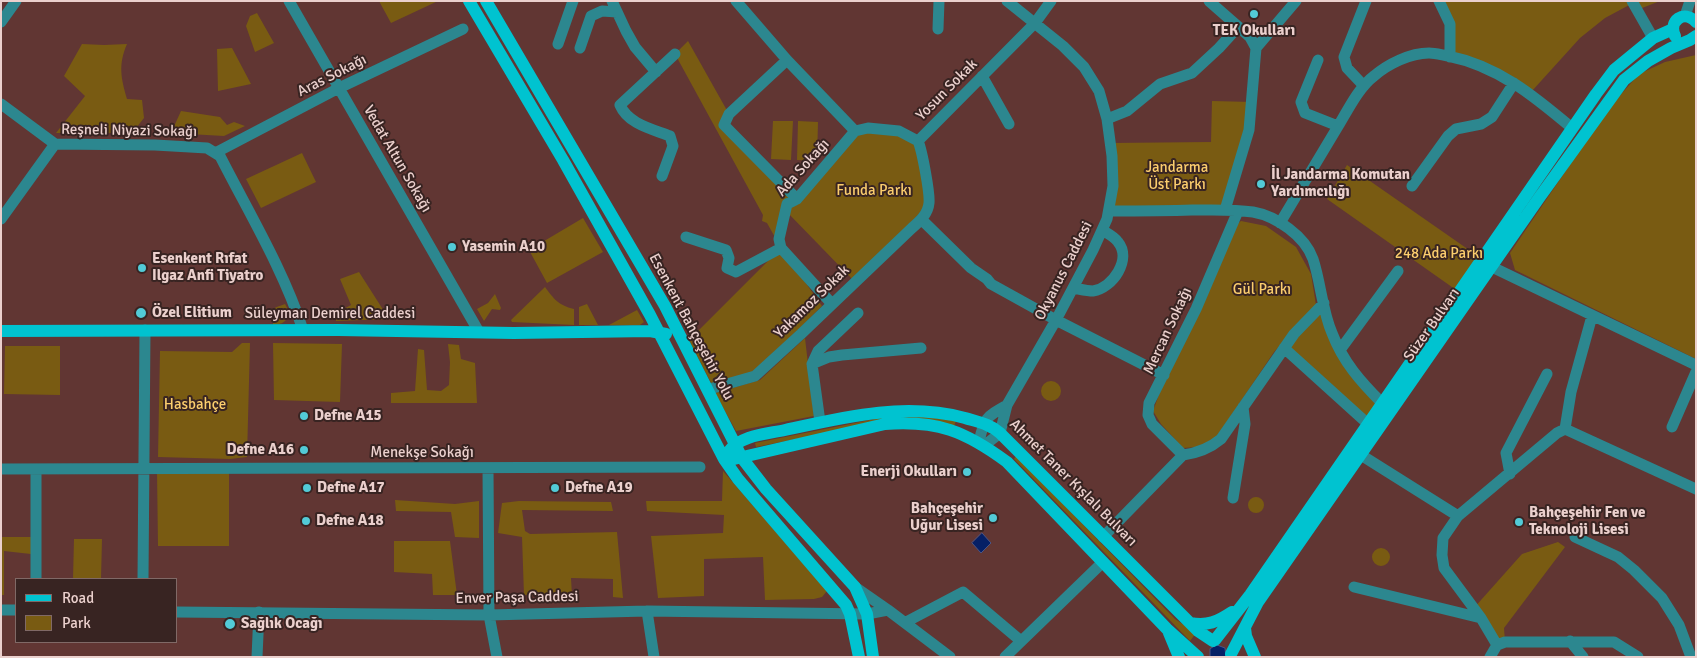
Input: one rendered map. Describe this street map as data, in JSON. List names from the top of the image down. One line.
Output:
{"streets":{"main road":["Süleyman Demirel Caddesi","Süzer Bulvarı","Esenkent Bahçeşehir Yolu","Ahmet Taner Kışlalı Bulvarı"],"street":["Aras Sokağı","Yosun Sokak","Reşneli Niyazi Sokağı","Vedat Altun Sokağı","Ada Sokağı","Okyanus Caddesi","Yakamoz Sokak","Mercan Sokağı","Menekşe Sokağı","Enver Paşa Caddesi"]},"crossings":[["Aras Sokağı","Reşneli Niyazi Sokağı"],["Aras Sokağı","Vedat Altun Sokağı"],["Yosun Sokak","Okyanus Caddesi"],["Yosun Sokak","Yakamoz Sokak"],["Reşneli Niyazi Sokağı","Süleyman Demirel Caddesi"],["Vedat Altun Sokağı","Süleyman Demirel Caddesi"],["Süleyman Demirel Caddesi","Esenkent Bahçeşehir Yolu"],["Süzer Bulvarı","Ahmet Taner Kışlalı Bulvarı"],["Esenkent Bahçeşehir Yolu","Ahmet Taner Kışlalı Bulvarı"],["Esenkent Bahçeşehir Yolu","Enver Paşa Caddesi"]],"parks":["Jandarma Üst Parkı","Funda Parkı","248 Ada Parkı","Gül Parkı","Hasbahçe"],"places":["TEK Okulları","İl Jandarma Komutan Yardımcılığı","Yasemin A10","Esenkent Rıfat Ilgaz Anfi Tiyatro","Özel Elitium","Defne A15","Defne A16","Enerji Okulları","Defne A17","Defne A19","Bahçeşehir Uğur Lisesi","Defne A18","Bahçeşehir Fen ve Teknoloji Lisesi","Sağlık Ocağı"],"legend":["Road","Park"]}
